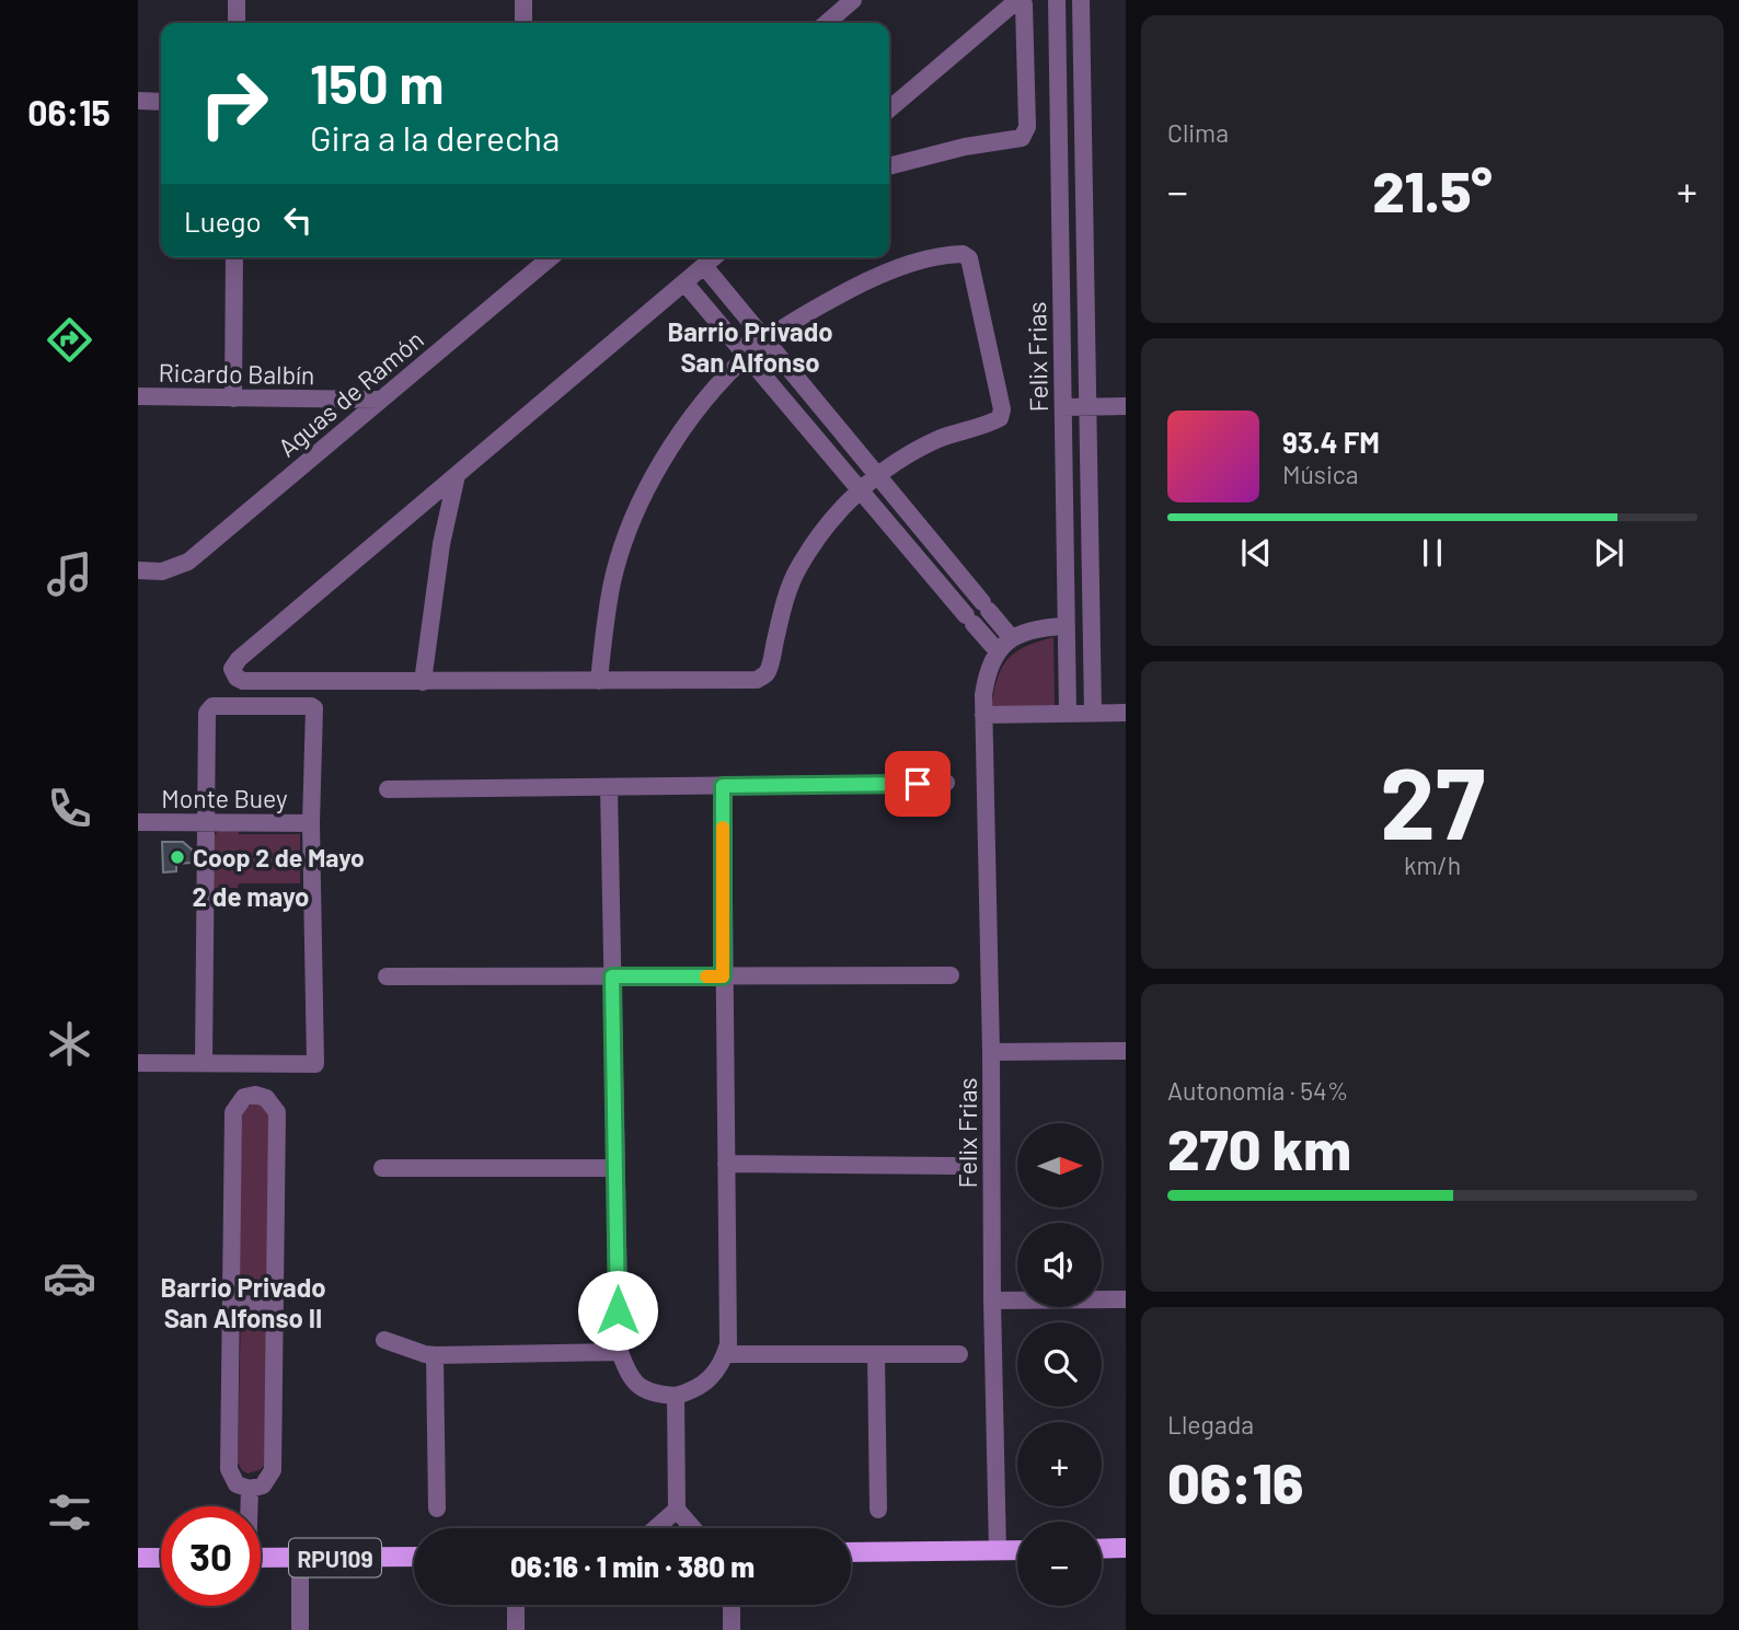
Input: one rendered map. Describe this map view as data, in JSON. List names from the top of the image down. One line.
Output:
{"streets":{"main road":["RPU109"],"street":["Felix Frias","Ricardo Balbín","Aguas de Ramón","Monte Buey"]},"crossings":[["Ricardo Balbín","Aguas de Ramón"]],"districts":["Barrio Privado San Alfonso","2 de mayo","Barrio Privado San Alfonso II"],"places":["Coop 2 de Mayo"],"north":"right","page":{"tabs":"06:15","tile":["Clima",["27","km/h"],["Autonomía · 54%","270 km"],["Llegada","06:16"]],"turn":["150 m","Gira a la derecha"],"heat":["−","21.5°","+"],"then":"Luego","song":["93.4 FM","Música"],"map_buttons":["+","−"],"limit":"30","trip":"06:16 · 1 min · 380 m"}}
